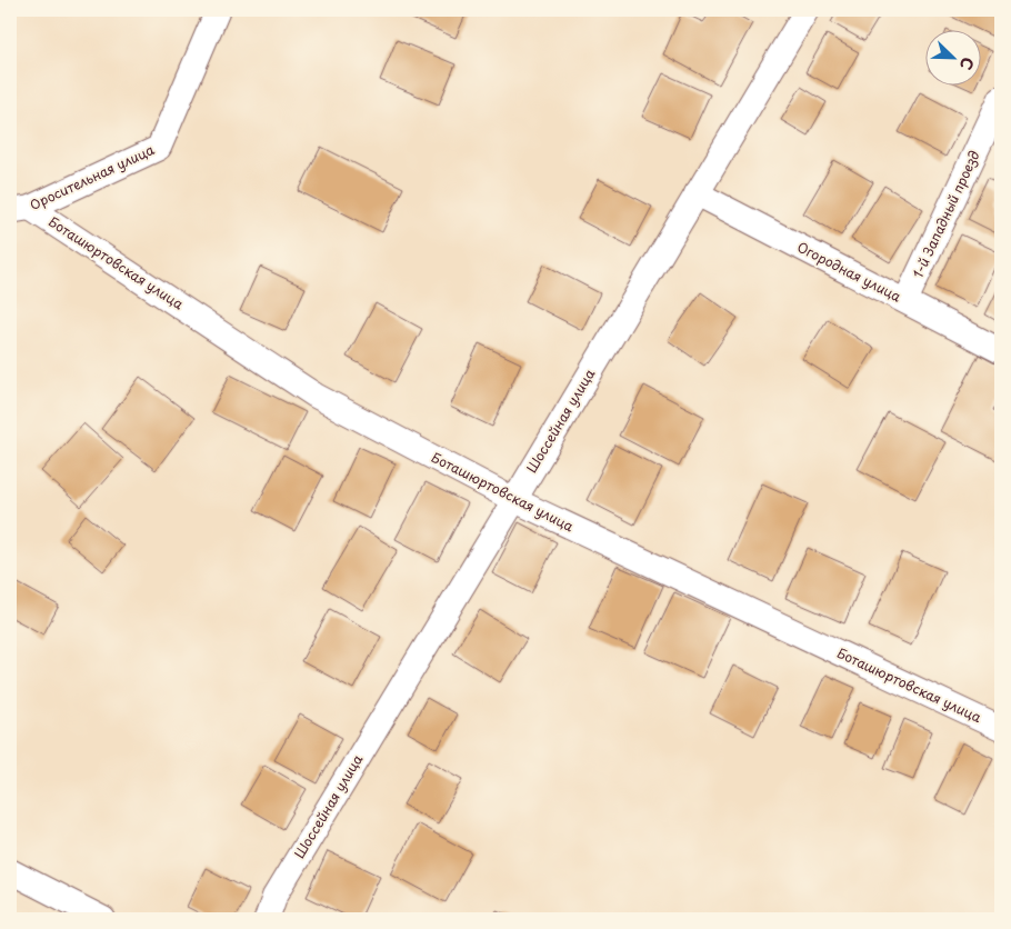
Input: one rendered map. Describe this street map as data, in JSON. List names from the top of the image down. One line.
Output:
{"streets":{"street":["Оросительная улица","1-й Западный проезд","Боташюртовская улица","Огородная улица","Шоссейная улица"]},"crossings":[["Оросительная улица","Боташюртовская улица"],["1-й Западный проезд","Огородная улица"],["Боташюртовская улица","Шоссейная улица"],["Огородная улица","Шоссейная улица"]],"north":"bottom right"}
